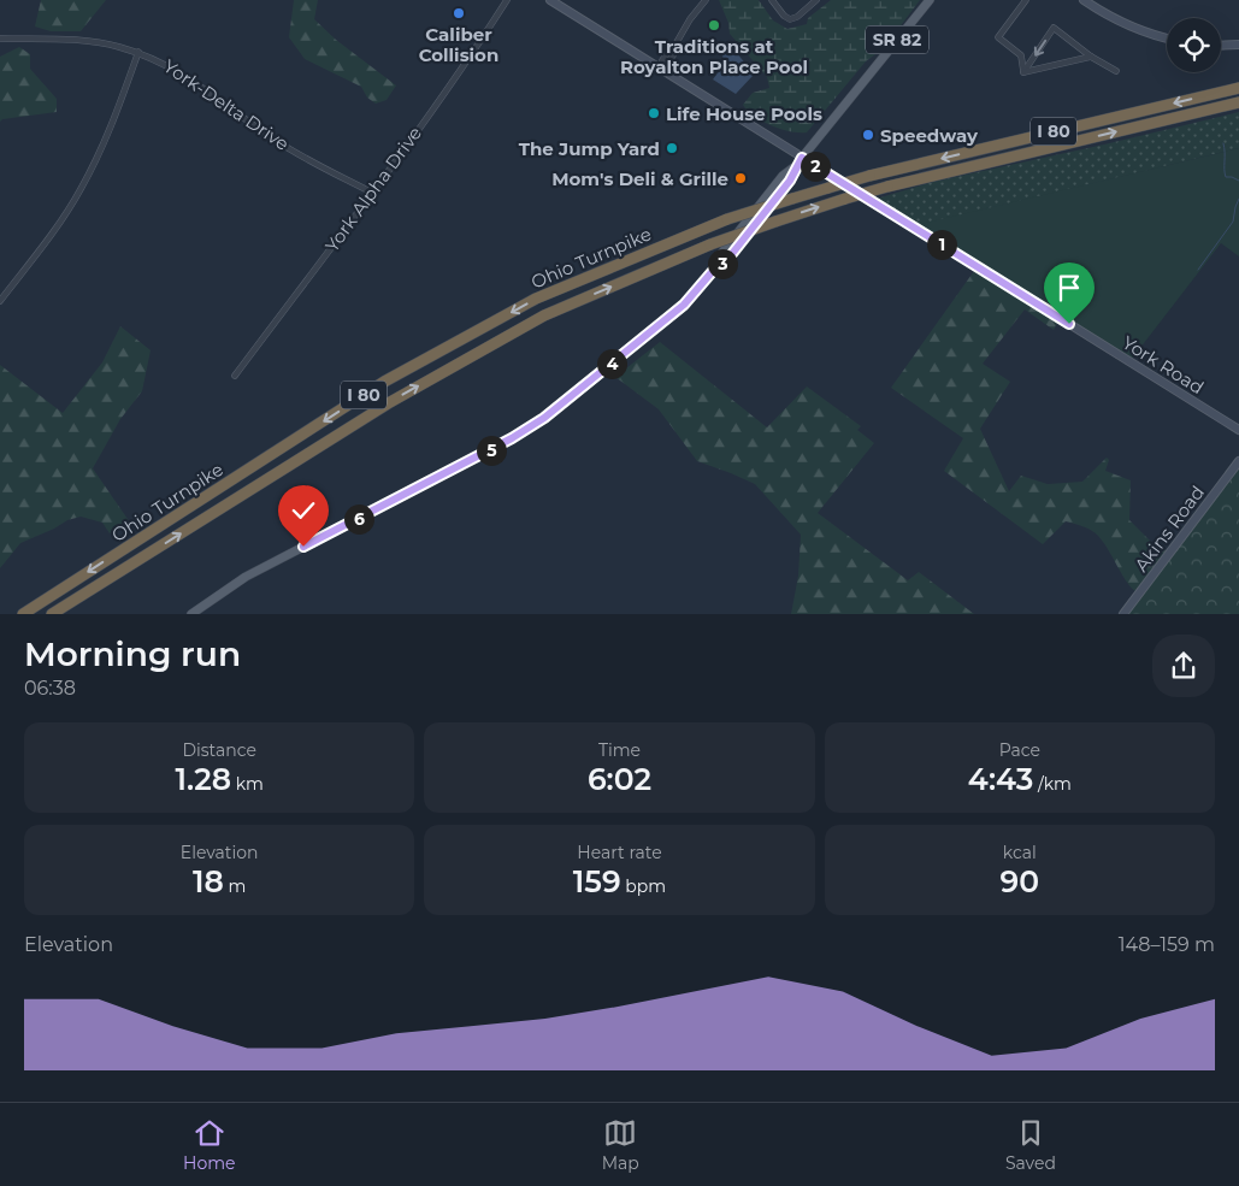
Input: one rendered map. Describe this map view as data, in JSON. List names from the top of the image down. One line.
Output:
{"streets":{"highway":["I 80","Ohio Turnpike"],"main road":["SR 82"],"street":["York-Delta Drive","York Alpha Drive","York Road","Akins Road"]},"crossings":[["SR 82","York Road"],["York-Delta Drive","York Alpha Drive"]],"places":["Caliber Collision","Traditions at Royalton Place Pool","Life House Pools","Speedway","The Jump Yard","Mom's Deli & Grille"],"page":{"pins":["2","1","3","4","5","6"],"heading":["Morning run","06:38"],"stats":[["Distance","1.28 km"],["Time","6:02"],["Pace","4:43 /km"],["Elevation","18 m"],["Heart rate","159 bpm"],["kcal","90"]],"chart":["Elevation","148–159 m"],"tabs":["Home","Map","Saved"]}}
